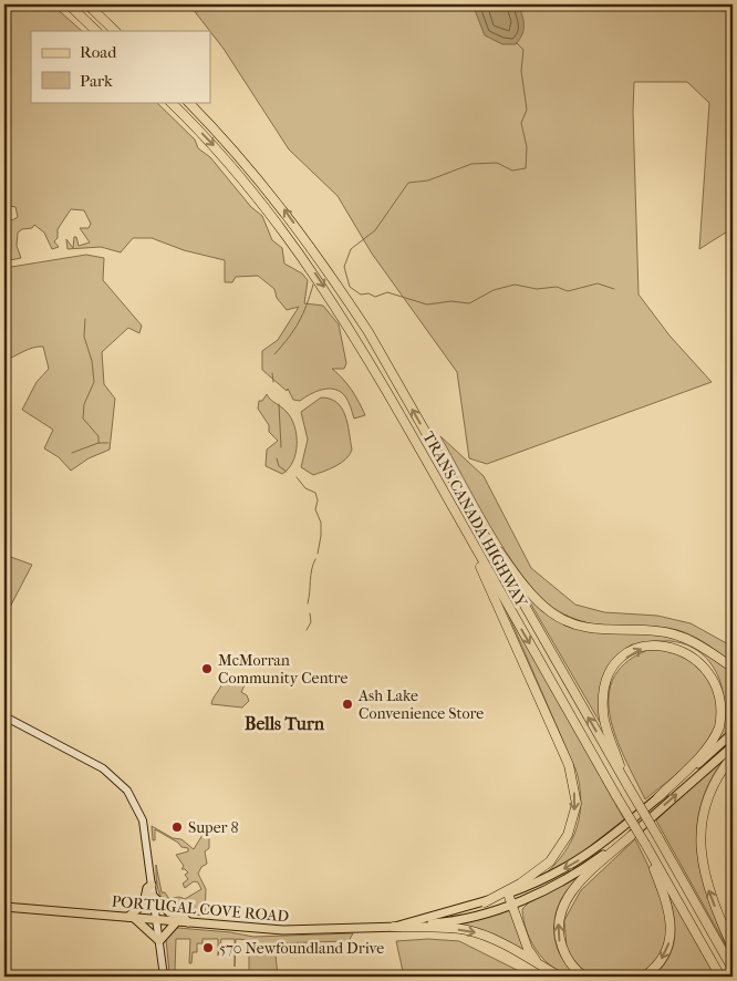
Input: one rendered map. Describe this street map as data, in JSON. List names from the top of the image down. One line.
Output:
{"streets":{"highway":["TRANS CANADA HIGHWAY"],"main road":["PORTUGAL COVE ROAD"]},"districts":["Bells Turn"],"places":["McMorran Community Centre","Ash Lake Convenience Store","Super 8","570 Newfoundland Drive"],"legend":["Road","Park"]}
